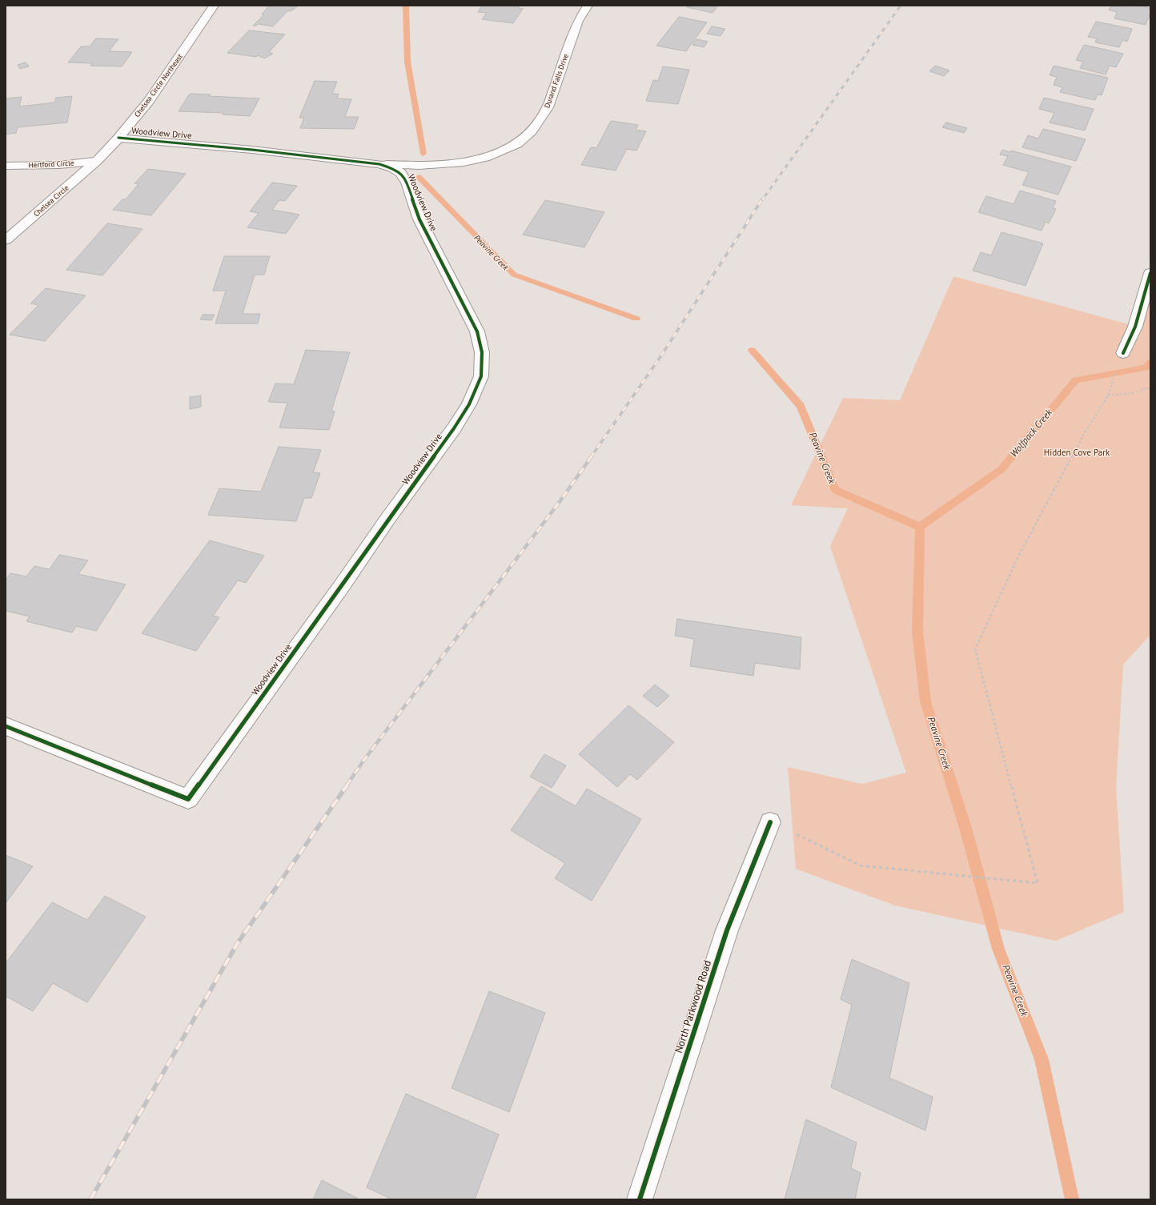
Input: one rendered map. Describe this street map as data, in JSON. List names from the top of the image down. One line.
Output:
{"streets":{"street":["Durand Falls Drive","Chelsea Circle Northeast","Woodview Drive","Hertford Circle","Chelsea Circle","North Parkwood Road"]},"crossings":[["Durand Falls Drive","Woodview Drive"],["Chelsea Circle Northeast","Woodview Drive"],["Chelsea Circle Northeast","Hertford Circle"],["Chelsea Circle Northeast","Chelsea Circle"],["Hertford Circle","Chelsea Circle"]],"water":["Peavine Creek","Wolfpack Creek"],"parks":["Hidden Cove Park"]}
